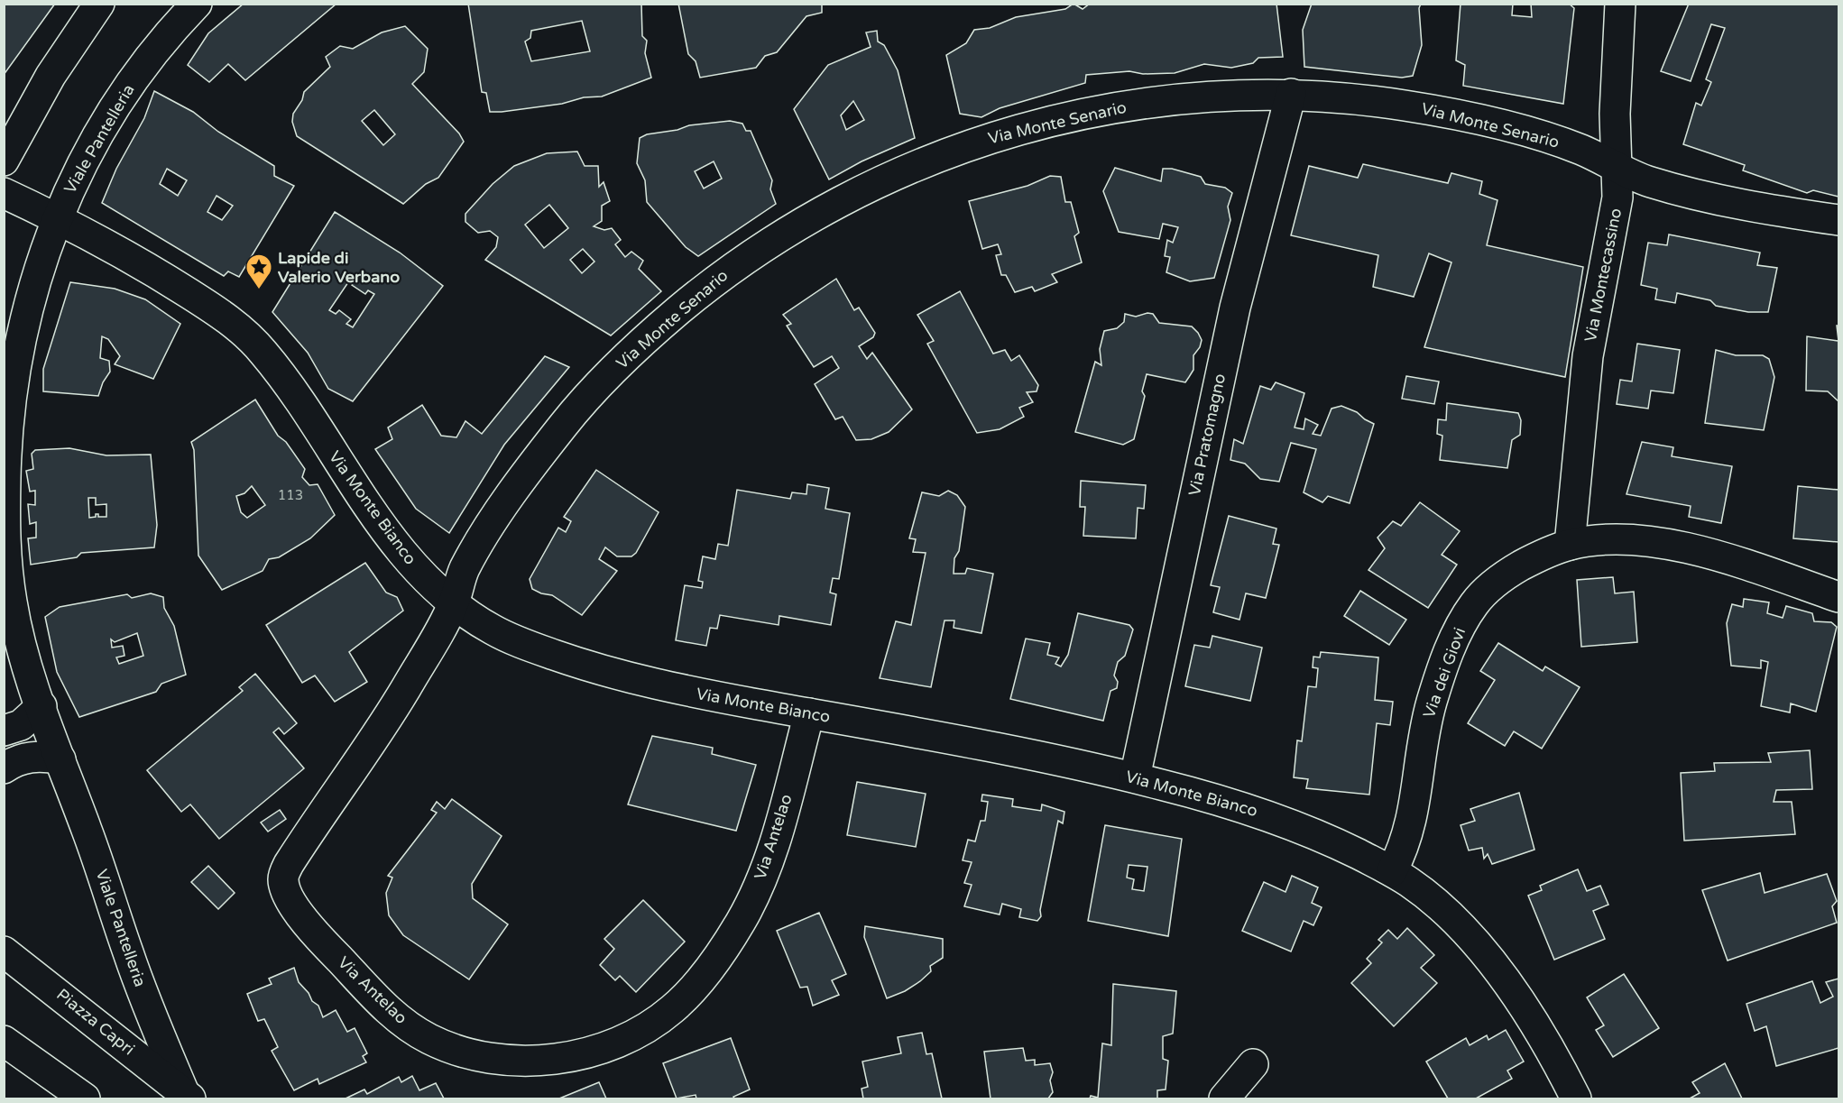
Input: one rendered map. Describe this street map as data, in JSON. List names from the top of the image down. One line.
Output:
{"streets":{"street":["Via Monte Senario","Viale Pantelleria","Via Montecassino","Via Pratomagno","Via Monte Bianco","Via dei Giovi","Via Antelao","Piazza Capri"]},"crossings":[["Via Monte Senario","Via Montecassino"],["Via Monte Senario","Via Pratomagno"],["Via Monte Senario","Via Monte Bianco"],["Via Monte Senario","Via Antelao"],["Viale Pantelleria","Via Monte Bianco"],["Viale Pantelleria","Piazza Capri"],["Via Montecassino","Via dei Giovi"],["Via Pratomagno","Via Monte Bianco"],["Via Monte Bianco","Via dei Giovi"],["Via Monte Bianco","Via Antelao"]],"places":{"place":["Lapide di Valerio Verbano"]},"house_numbers":["113"]}
